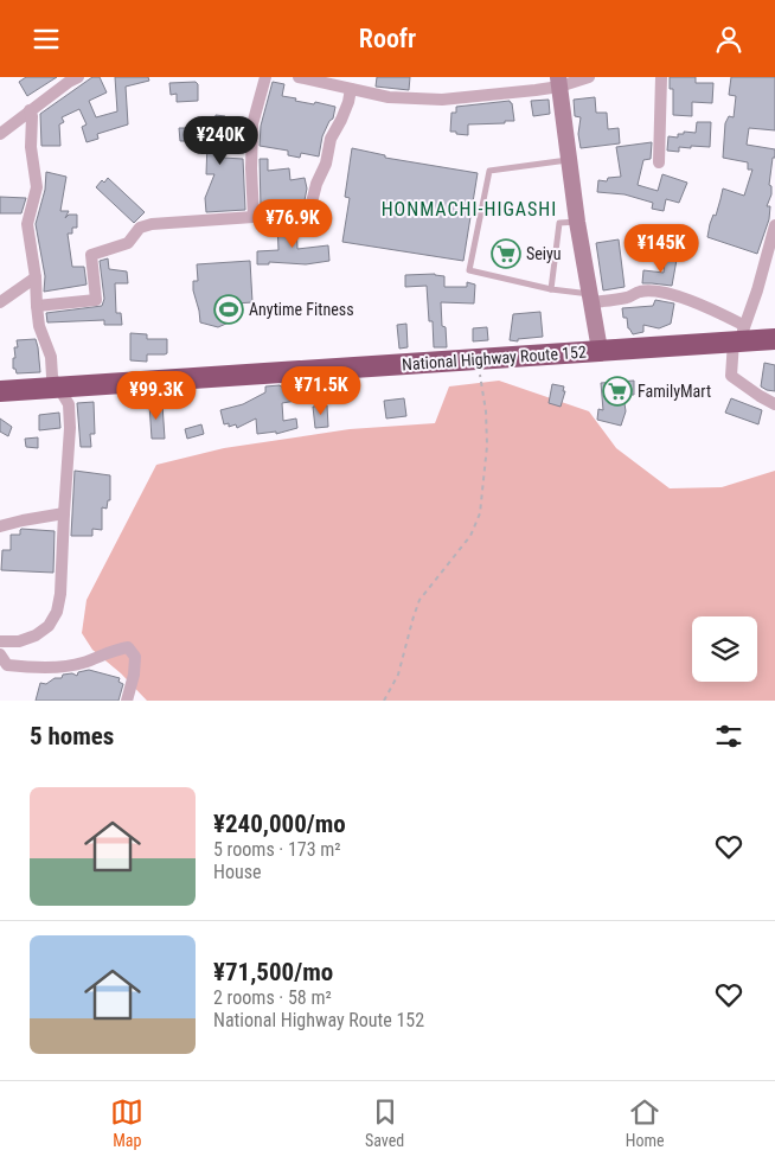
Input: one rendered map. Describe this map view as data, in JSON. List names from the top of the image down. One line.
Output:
{"streets":{"highway":["National Highway Route 152"]},"districts":["HONMACHI-HIGASHI"],"places":{"supermarket":["Seiyu","FamilyMart"],"sports":["Anytime Fitness"]},"page":{"header":"Roofr","price":["¥240K","¥76.9K","¥145K","¥71.5K","¥99.3K"],"heading":"5 homes","list":[{"name":"¥240,000/mo","note":"5 rooms · 173 m² · House"},{"name":"¥71,500/mo","note":"2 rooms · 58 m² · National Highway Route 152"}],"tabs":["Map","Saved","Home"]}}
